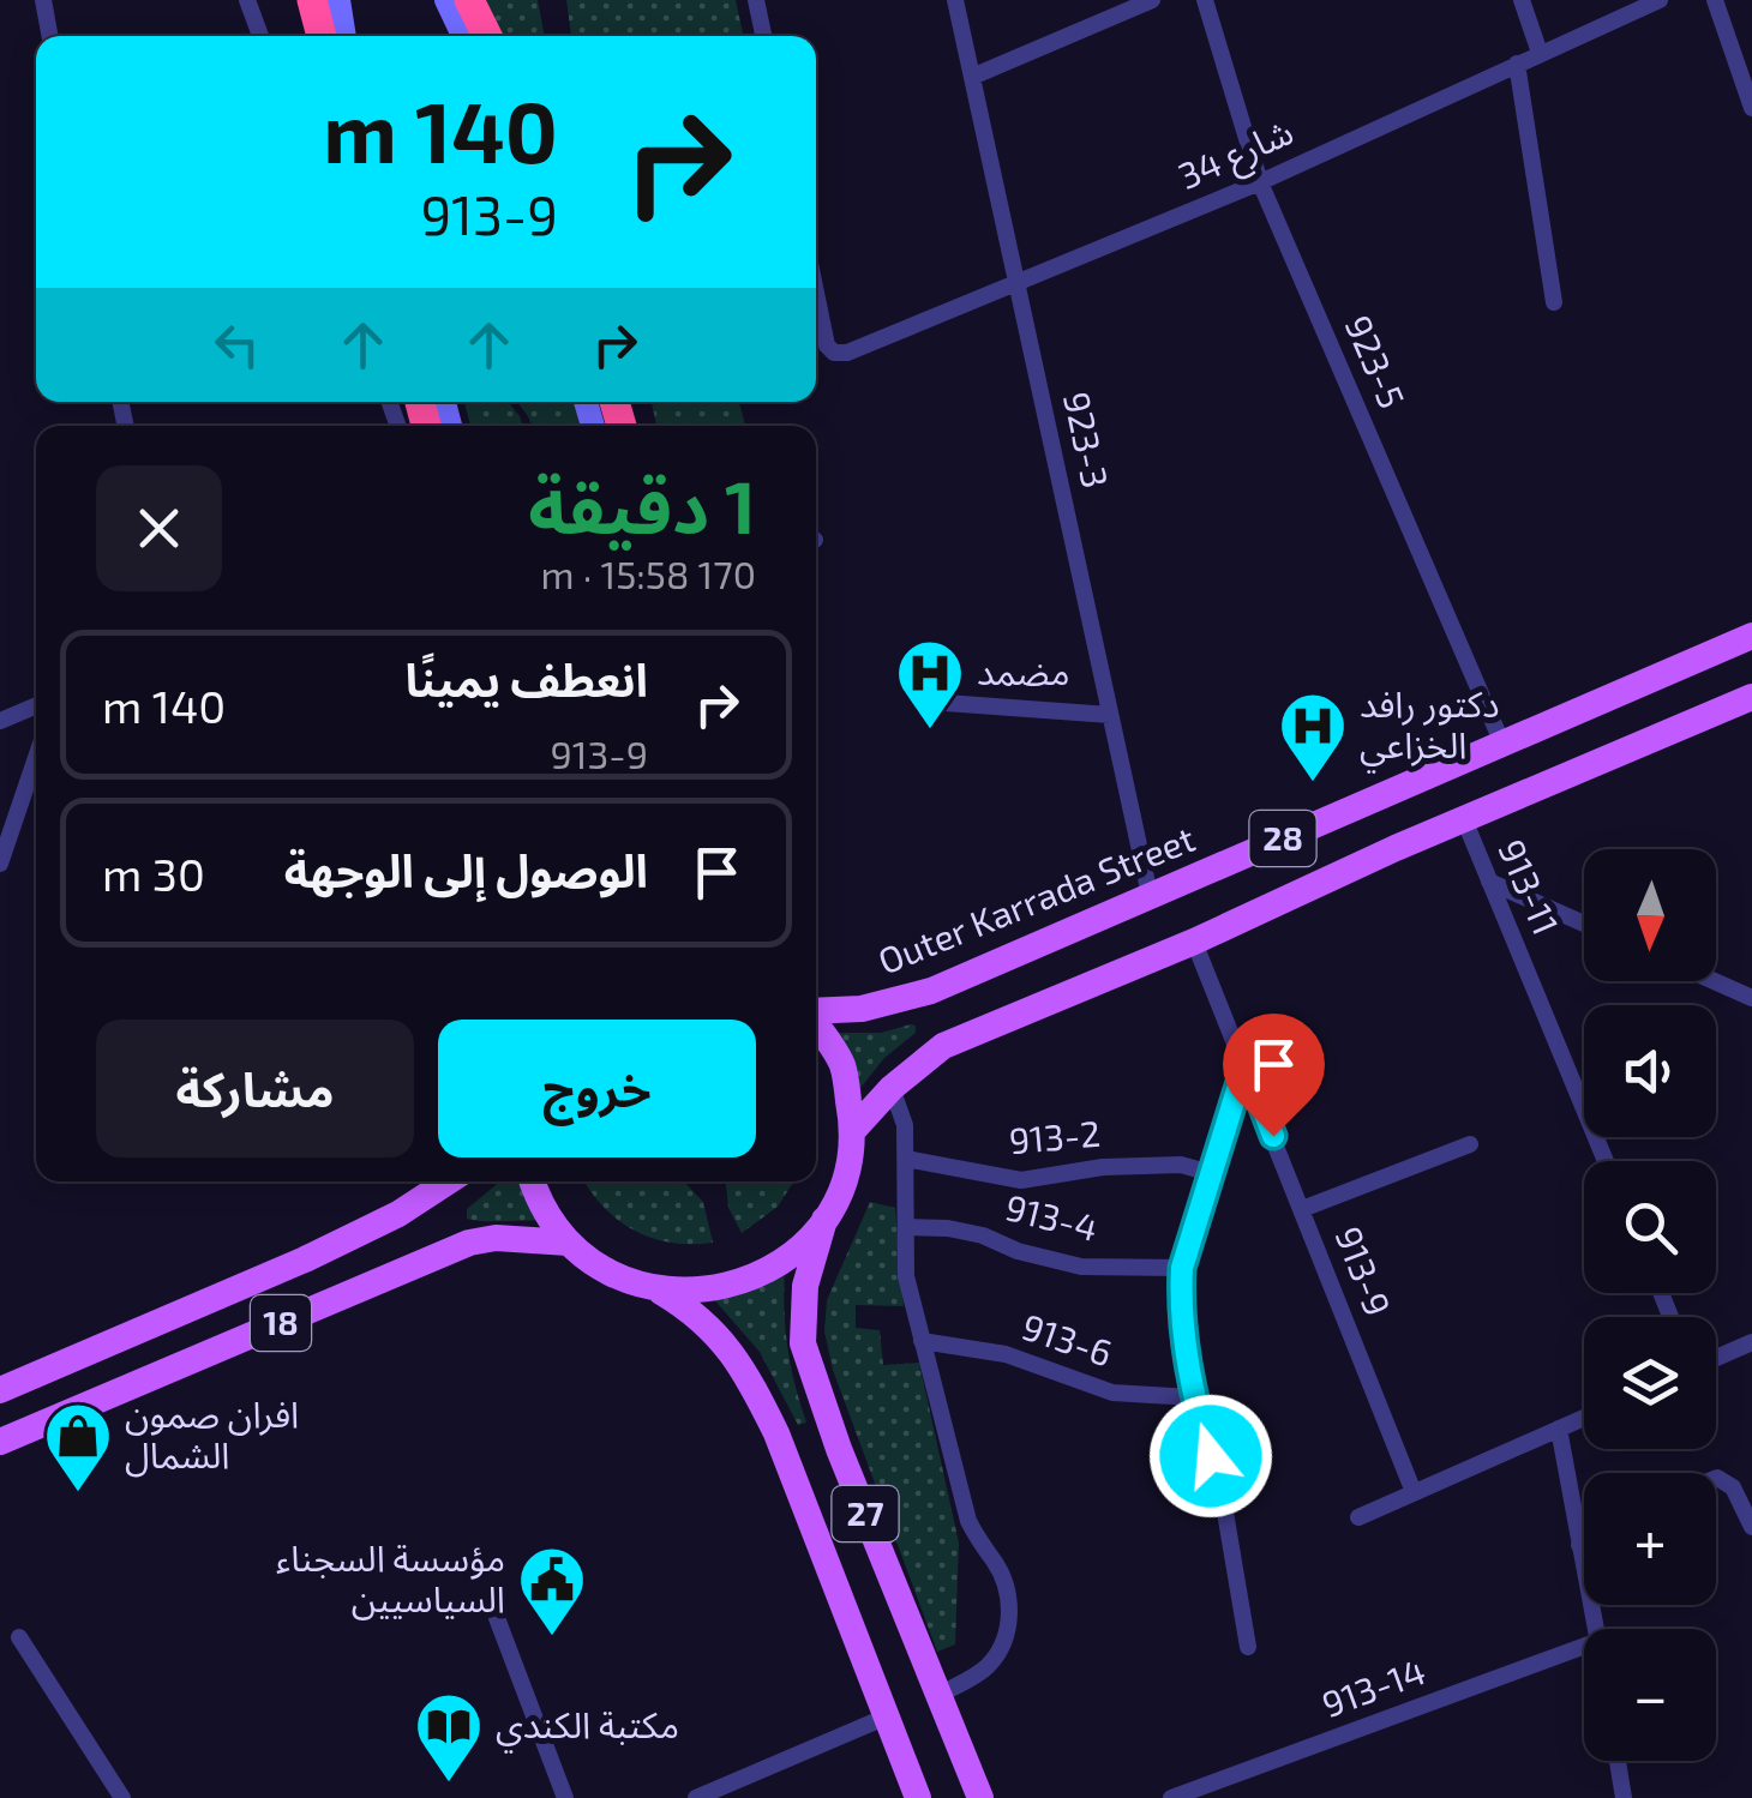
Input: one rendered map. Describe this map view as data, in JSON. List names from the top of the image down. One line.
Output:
{"streets":{"main road":["28","Outer Karrada Street","18","27"],"street":["شارع 34","923-5","923-3","913-11","913-2","913-4","913-9","913-6","913-14"]},"crossings":[["شارع 34","923-5"],["شارع 34","923-3"],["923-5","Outer Karrada Street"],["923-3","Outer Karrada Street"],["28","913-11"],["28","913-9"]],"places":{"hospital":["مضمد","دكتور رافد الخزاعي"],"shop":["افران صمون الشمال"],"public building":["مؤسسة السجناء السياسيين"],"library":["مكتبة الكندي"]},"north":"bottom","page":{"turn":["140 m","913-9"],"heading":["1 دقيقة","170 m · 15:58"],"list":[{"name":"انعطف يمينًا","note":"913-9","value":"140 m"},{"name":"الوصول إلى الوجهة","value":"30 m"}],"map_buttons":["+","−"],"buttons":["خروج","مشاركة"]}}
